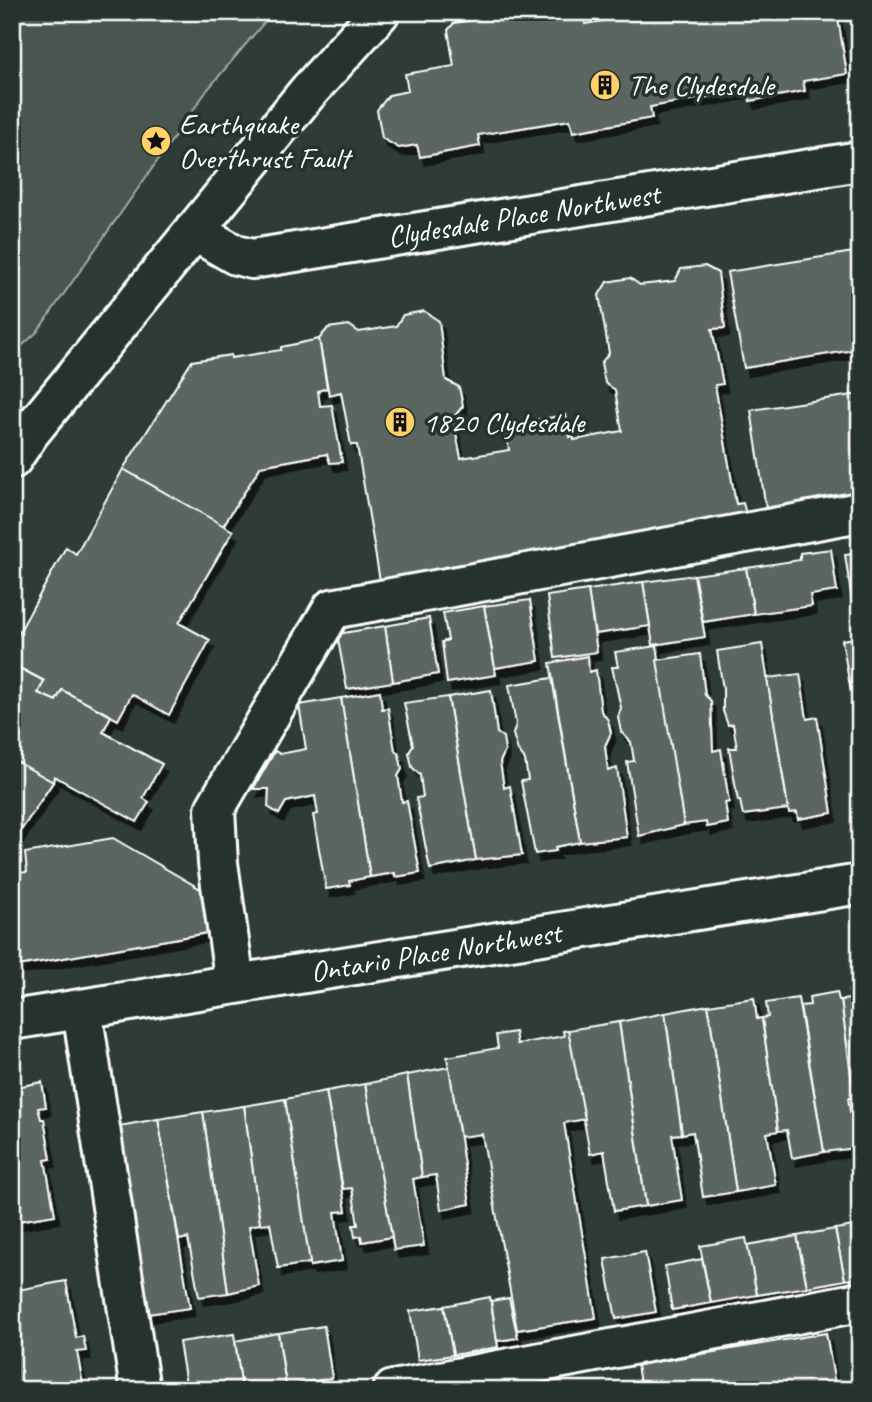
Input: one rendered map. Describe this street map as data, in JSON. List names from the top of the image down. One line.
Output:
{"streets":{"street":["Clydesdale Place Northwest","Ontario Place Northwest"]},"places":{"building":["The Clydesdale","1820 Clydesdale"],"place":["Earthquake Overthrust Fault"]}}
